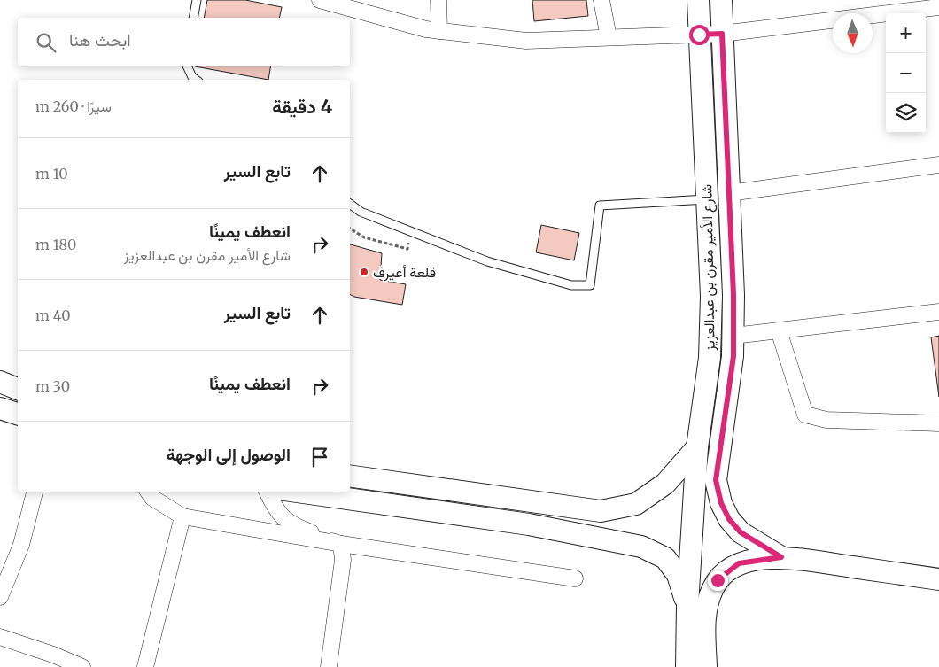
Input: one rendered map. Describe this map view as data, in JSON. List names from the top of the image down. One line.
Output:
{"streets":{"street":["شارع الأمير مقرن بن عبدالعزيز"]},"places":["قلعة أعيرف"],"north":"bottom","page":{"map_buttons":["+","−"],"search":"ابحث هنا","heading":["4 دقيقة","سيرًا · 260 m"],"list":[["تابع السير","10 m"],["انعطف يمينًا","شارع الأمير مقرن بن عبدالعزيز","180 m"],["تابع السير","40 m"],["انعطف يمينًا","30 m"],"الوصول إلى الوجهة"]}}
